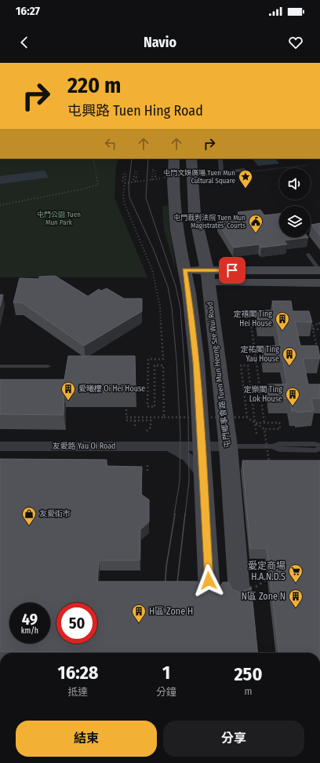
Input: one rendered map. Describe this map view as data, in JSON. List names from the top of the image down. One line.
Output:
{"streets":{"main road":["屯門鄉事會路 Tuen Mun Heung Sze Wui Road"],"street":["友愛路 Yau Oi Road"]},"crossings":[["屯門鄉事會路 Tuen Mun Heung Sze Wui Road","友愛路 Yau Oi Road"]],"parks":["屯門公園 Tuen Mun Park"],"places":{"place":["屯門文娛廣場 Tuen Mun Cultural Square"],"public building":["屯門裁判法院 Tuen Mun Magistrates' Courts"],"building":["定禧閣 Ting Hei House","定祐閣 Ting Yau House","愛曦樓 Oi Hei House","定樂閣 Ting Lok House","N區 Zone N","H區 Zone H"],"shop":["友愛街市"],"supermarket":["愛定商場 H.A.N.D.S"]},"page":{"status":"16:27","header":"Navio","turn":["220 m","屯興路 Tuen Hing Road"],"speed":"49 km/h","limit":"50","eta":["16:28","抵達","1","分鐘","250","m"],"buttons":["結束","分享"]}}
